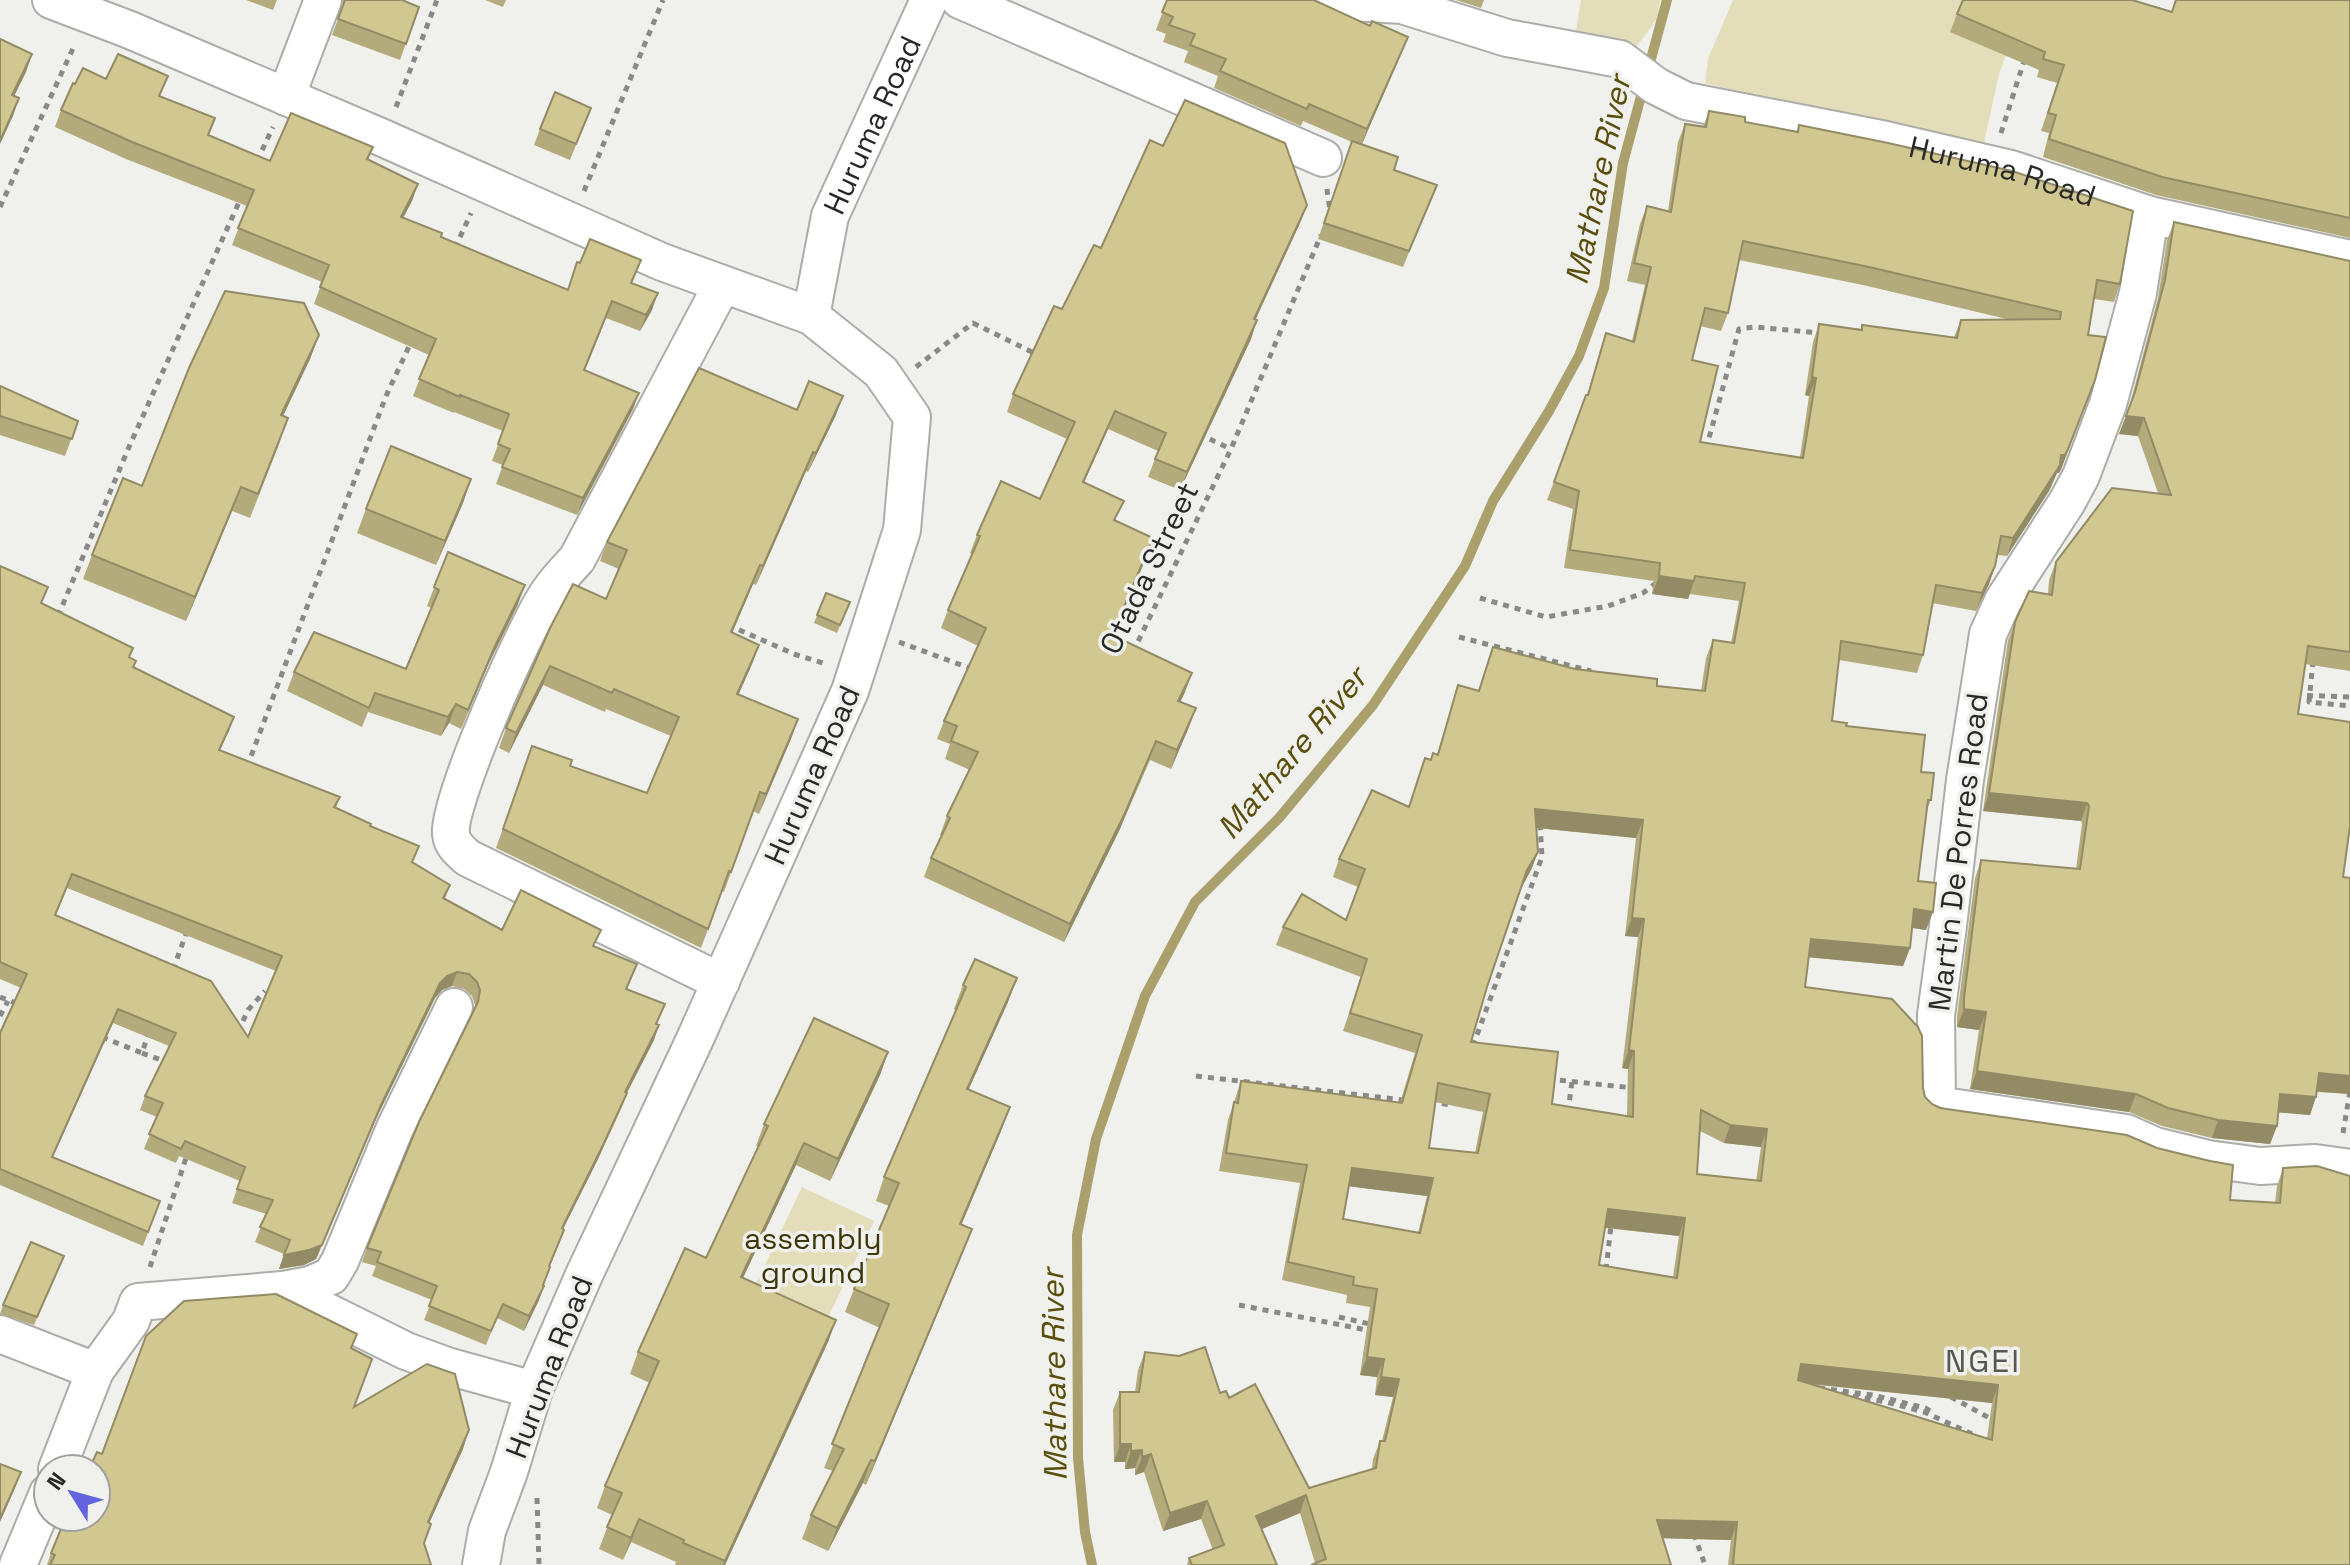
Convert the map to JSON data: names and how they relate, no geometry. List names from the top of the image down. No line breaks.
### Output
{"streets":{"street":["Huruma Road","Martin De Porres Road"],"path":["Otada Street"]},"crossings":[["Huruma Road","Martin De Porres Road"]],"districts":["NGEI"],"water":["Mathare River"],"parks":["assembly ground"],"north":"top left"}
